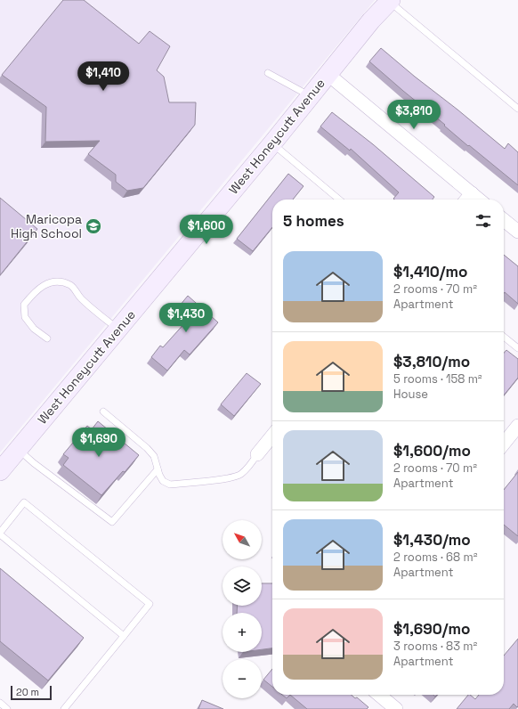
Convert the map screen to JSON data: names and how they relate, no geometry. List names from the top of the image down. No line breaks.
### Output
{"streets":{"street":["West Honeycutt Avenue"]},"places":{"school or university":["Maricopa High School"]},"scale_bar":"20 m","north":"top left","page":{"price":["$1,410","$3,810","$1,600","$1,430","$1,690"],"heading":"5 homes","list":[{"name":"$1,410/mo","note":"2 rooms · 70 m² · Apartment"},{"name":"$3,810/mo","note":"5 rooms · 158 m² · House"},{"name":"$1,600/mo","note":"2 rooms · 70 m² · Apartment"},{"name":"$1,430/mo","note":"2 rooms · 68 m² · Apartment"},{"name":"$1,690/mo","note":"3 rooms · 83 m² · Apartment"}],"map_buttons":["+","−"],"scale":"20 m"}}
